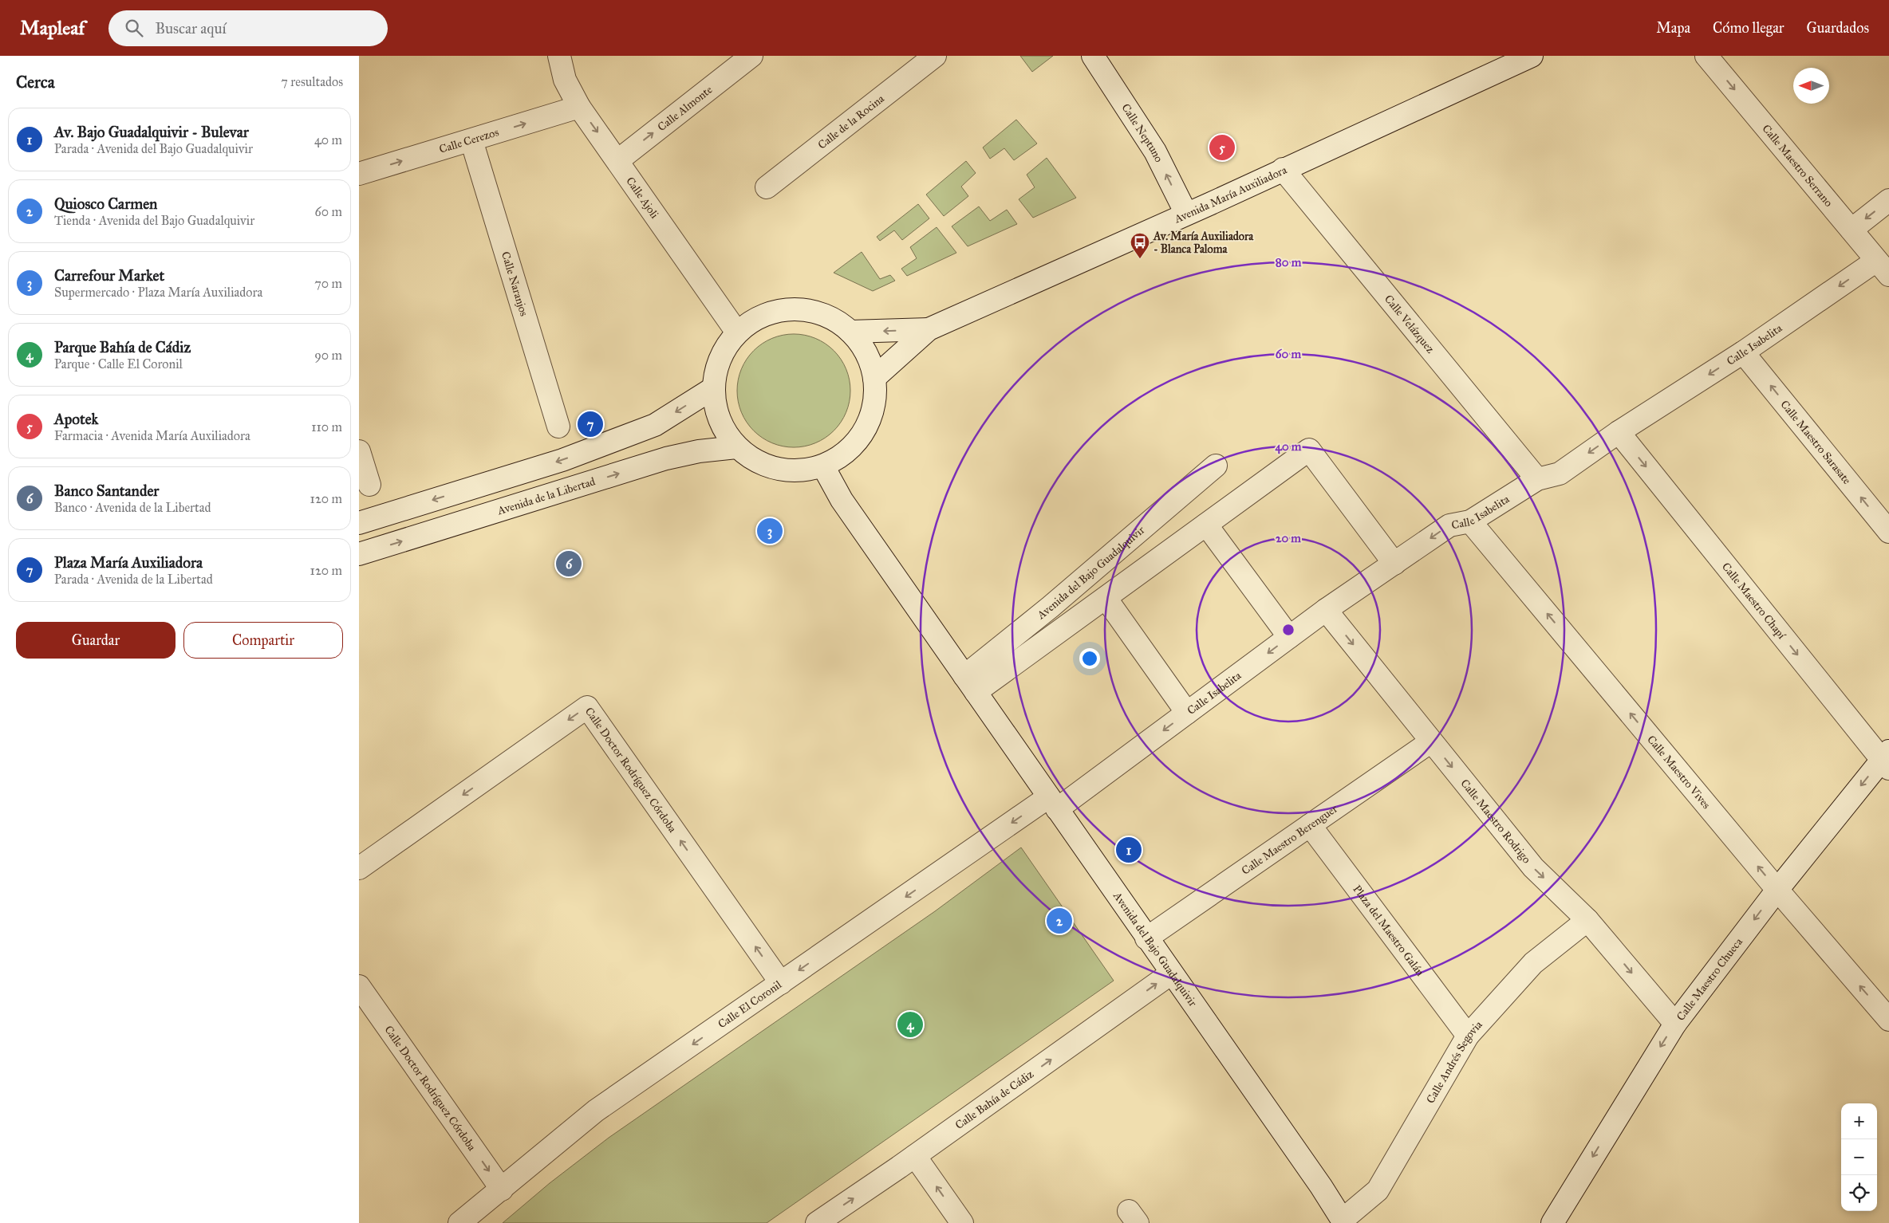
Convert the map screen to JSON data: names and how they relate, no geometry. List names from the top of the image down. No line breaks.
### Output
{"streets":{"street":["Calle Almonte","Calle de la Rocina","Calle Neptuno","Calle Cerezos","Calle Maestro Serrano","Avenida María Auxiliadora","Calle Ajoli","Calle Naranjos","Calle Velázquez","Calle Isabelita","Calle Maestro Sarasate","Avenida de la Libertad","Avenida del Bajo Guadalquivir","Calle Maestro Chapí","Calle Maestro Vives","Calle Doctor Rodríguez Córdoba","Calle Maestro Rodrigo","Calle Maestro Berenguer","Plaza del Maestro Galán","Calle Maestro Chueca","Calle El Coronil","Calle Andrés Segovia","Calle Bahía de Cádiz"]},"crossings":[["Calle Almonte","Calle Ajoli"],["Calle Neptuno","Avenida María Auxiliadora"],["Calle Cerezos","Calle Ajoli"],["Calle Cerezos","Calle Naranjos"],["Calle Maestro Serrano","Calle Isabelita"],["Avenida María Auxiliadora","Calle Velázquez"],["Calle Velázquez","Calle Isabelita"],["Calle Isabelita","Calle Maestro Sarasate"],["Calle Isabelita","Avenida del Bajo Guadalquivir"],["Calle Isabelita","Calle Maestro Chapí"],["Calle Isabelita","Calle Maestro Vives"],["Calle Isabelita","Calle Maestro Rodrigo"],["Calle Isabelita","Calle El Coronil"],["Avenida del Bajo Guadalquivir","Calle Maestro Berenguer"],["Avenida del Bajo Guadalquivir","Calle El Coronil"],["Avenida del Bajo Guadalquivir","Calle Andrés Segovia"],["Avenida del Bajo Guadalquivir","Calle Bahía de Cádiz"],["Calle Maestro Chapí","Calle Maestro Chueca"],["Calle Maestro Vives","Calle Maestro Chueca"],["Calle Doctor Rodríguez Córdoba","Calle El Coronil"],["Calle Maestro Rodrigo","Calle Maestro Berenguer"],["Calle Maestro Rodrigo","Calle Maestro Chueca"],["Calle Maestro Rodrigo","Calle Andrés Segovia"],["Calle Maestro Berenguer","Plaza del Maestro Galán"],["Plaza del Maestro Galán","Calle Andrés Segovia"]],"one_way":["Calle Almonte","Calle Neptuno","Calle Cerezos","Calle Maestro Serrano","Calle Maestro Sarasate","Calle Maestro Chapí","Calle Maestro Vives","Calle Maestro Rodrigo","Calle Maestro Chueca","Calle El Coronil","Calle Bahía de Cádiz"],"places":{"bus stop":["Av. María Auxiliadora - Blanca Paloma"]},"north":"left","page":{"header":"Mapleaf","search":"Buscar aquí","nav":["Mapa","Cómo llegar","Guardados"],"heading":["Cerca","7 resultados"],"list":[{"mark":"1","name":"Av. Bajo Guadalquivir - Bulevar","note":"Parada · Avenida del Bajo Guadalquivir","value":"40 m"},{"mark":"2","name":"Quiosco Carmen","note":"Tienda · Avenida del Bajo Guadalquivir","value":"60 m"},{"mark":"3","name":"Carrefour Market","note":"Supermercado · Plaza María Auxiliadora","value":"70 m"},{"mark":"4","name":"Parque Bahía de Cádiz","note":"Parque · Calle El Coronil","value":"90 m"},{"mark":"5","name":"Apotek","note":"Farmacia · Avenida María Auxiliadora","value":"110 m"},{"mark":"6","name":"Banco Santander","note":"Banco · Avenida de la Libertad","value":"120 m"},{"mark":"7","name":"Plaza María Auxiliadora","note":"Parada · Avenida de la Libertad","value":"120 m"}],"pins":["5","7","3","6","1","2","4"],"buttons":["Guardar","Compartir"],"map_buttons":["+","−"]},"rings":["80 m","60 m","40 m","20 m"]}
